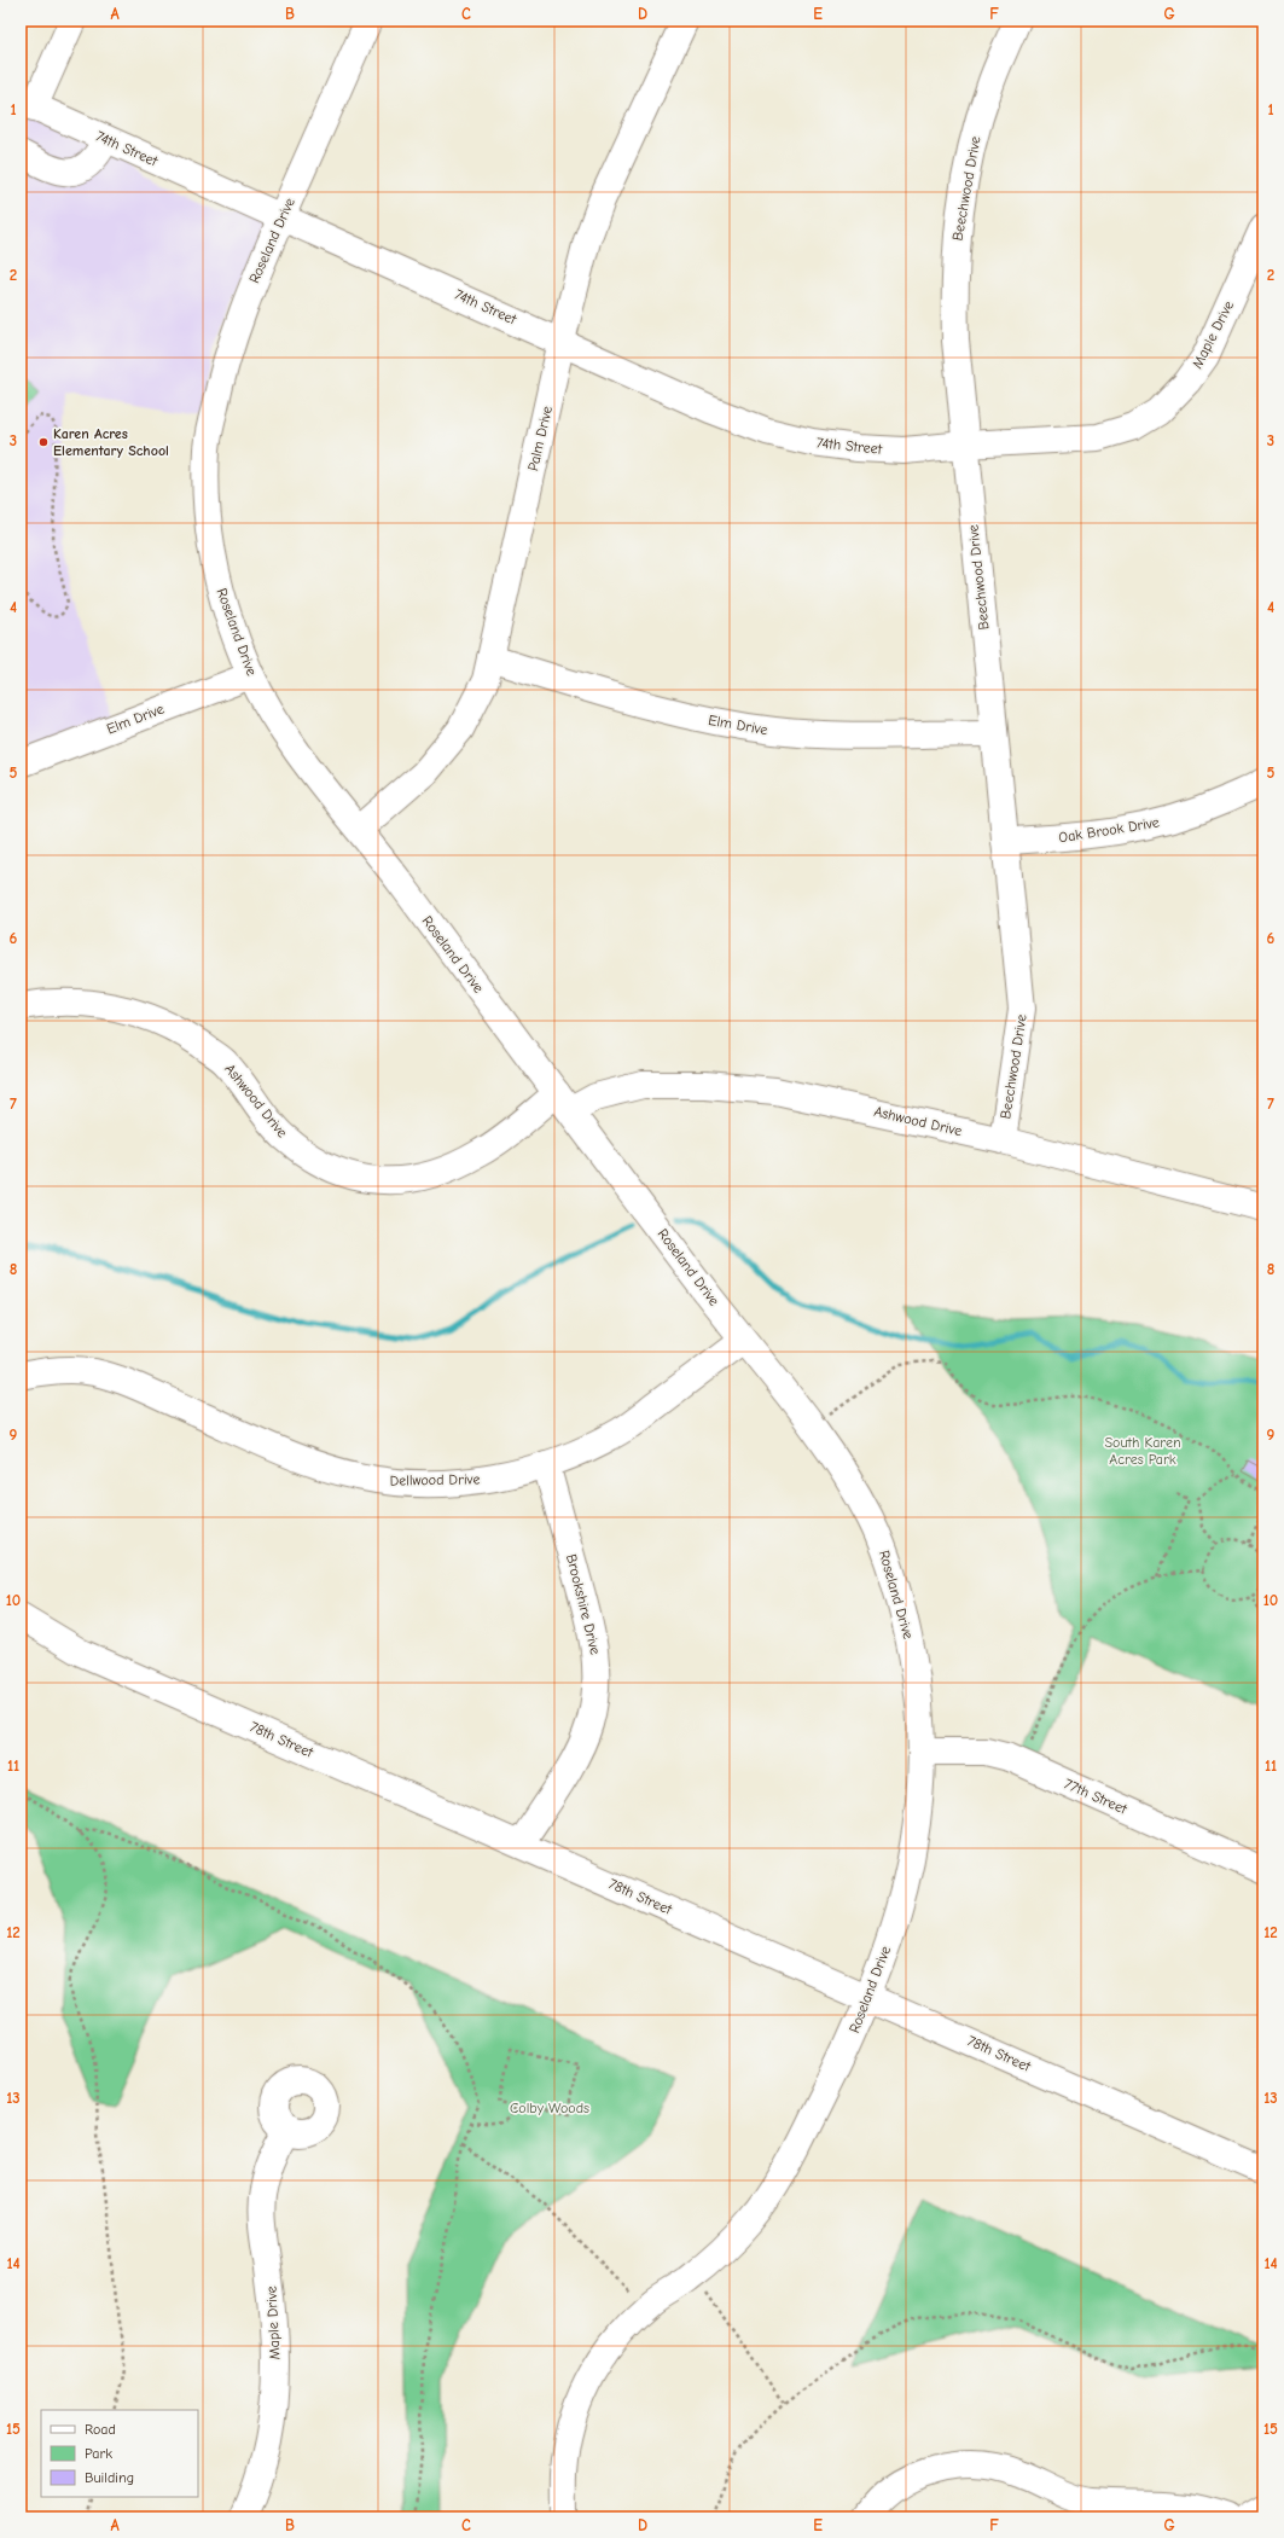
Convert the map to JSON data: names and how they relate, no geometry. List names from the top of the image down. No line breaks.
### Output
{"streets":{"street":["74th Street","Beechwood Drive","Roseland Drive","Maple Drive","Palm Drive","Elm Drive","Oak Brook Drive","Ashwood Drive","Dellwood Drive","Brookshire Drive","78th Street","77th Street"]},"crossings":[["74th Street","Beechwood Drive"],["74th Street","Roseland Drive"],["74th Street","Maple Drive"],["74th Street","Palm Drive"],["Beechwood Drive","Maple Drive"],["Beechwood Drive","Elm Drive"],["Beechwood Drive","Oak Brook Drive"],["Beechwood Drive","Ashwood Drive"],["Roseland Drive","Palm Drive"],["Roseland Drive","Elm Drive"],["Roseland Drive","Ashwood Drive"],["Roseland Drive","Dellwood Drive"],["Roseland Drive","78th Street"],["Roseland Drive","77th Street"],["Palm Drive","Elm Drive"],["Dellwood Drive","Brookshire Drive"],["Brookshire Drive","78th Street"]],"parks":["South Karen Acres Park","Colby Woods"],"places":["Karen Acres Elementary School"],"legend":["Road","Park","Building"],"grid":{"columns":["A","B","C","D","E","F","G"],"rows":["1","2","3","4","5","6","7","8","9","10","11","12","13","14","15"]}}
